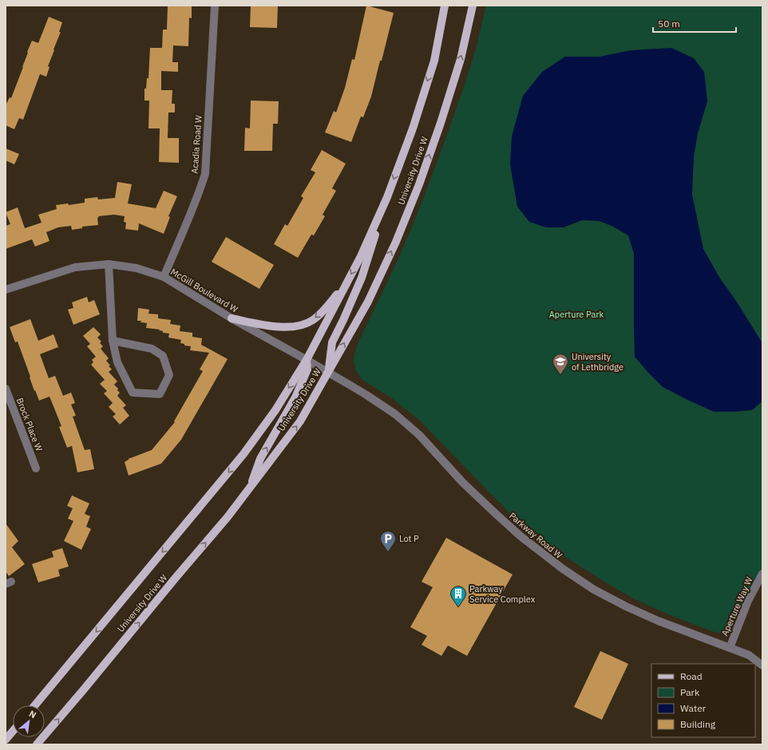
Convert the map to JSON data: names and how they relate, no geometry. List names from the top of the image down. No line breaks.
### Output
{"streets":{"main road":["University Drive W"],"street":["Acadia Road W","McGill Boulevard W","Brock Place W","Parkway Road W","Aperture Way W"]},"crossings":[["Acadia Road W","McGill Boulevard W"],["University Drive W","McGill Boulevard W"],["University Drive W","Parkway Road W"],["McGill Boulevard W","Parkway Road W"],["Parkway Road W","Aperture Way W"]],"parks":["Aperture Park"],"places":{"school or university":["University of Lethbridge"],"parking":["Lot P"],"building":["Parkway Service Complex"]},"legend":["Road","Park","Water","Building"],"scale_bar":"50 m","north":"top right"}
